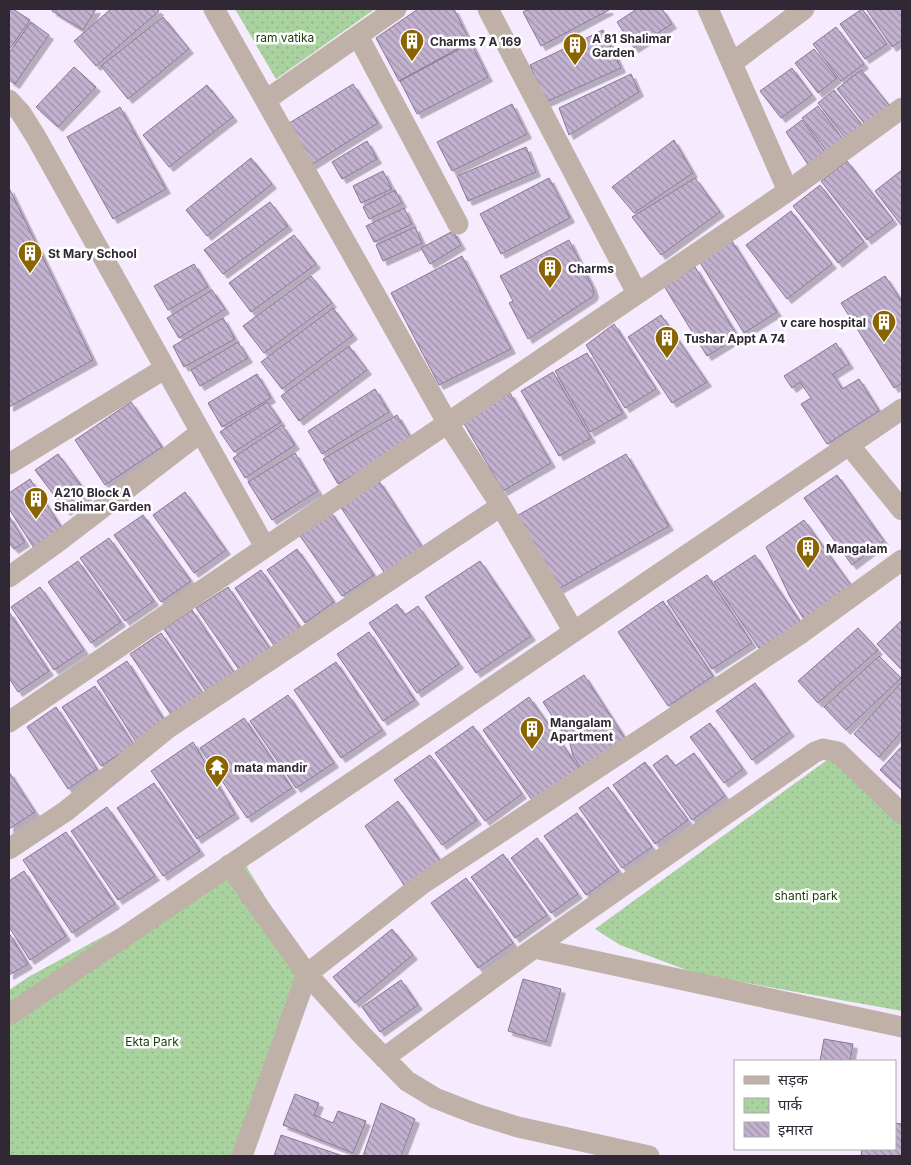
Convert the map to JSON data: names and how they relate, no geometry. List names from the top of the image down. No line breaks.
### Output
{"parks":["ram vatika","shanti park","Ekta Park"],"places":{"building":["Charms 7 A 169","A 81 Shalimar Garden","St Mary School","Charms","v care hospital","Tushar Appt A 74","A210 Block A Shalimar Garden","Mangalam","Mangalam Apartment"],"temple":["mata mandir"]},"legend":["सड़क","पार्क","इमारत"]}
